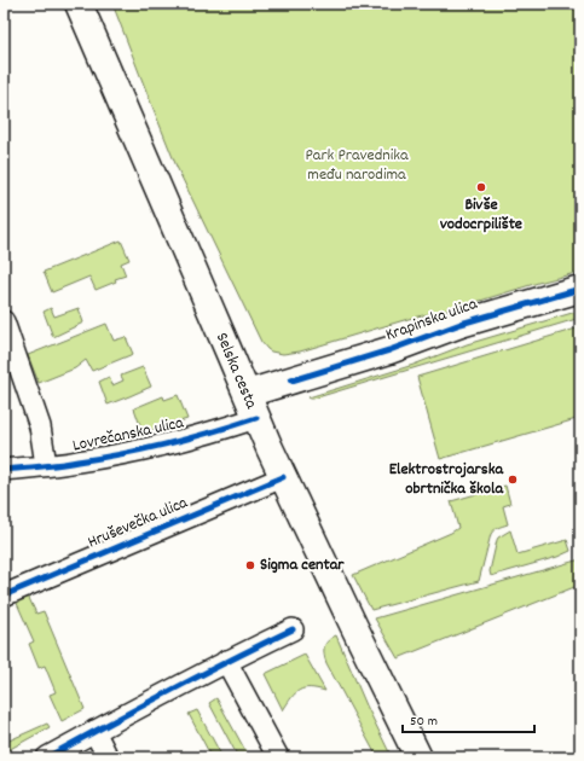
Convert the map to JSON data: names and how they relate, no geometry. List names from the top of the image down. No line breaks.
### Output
{"streets":{"main road":["Krapinska ulica","Selska cesta"],"street":["Lovrečanska ulica","Hruševečka ulica"]},"crossings":[["Krapinska ulica","Selska cesta"],["Krapinska ulica","Lovrečanska ulica"],["Selska cesta","Lovrečanska ulica"],["Selska cesta","Hruševečka ulica"]],"parks":["Park Pravednika među narodima"],"places":["Bivše vodocrpilište","Elektrostrojarska obrtnička škola","Sigma centar"],"scale_bar":"50 m"}
